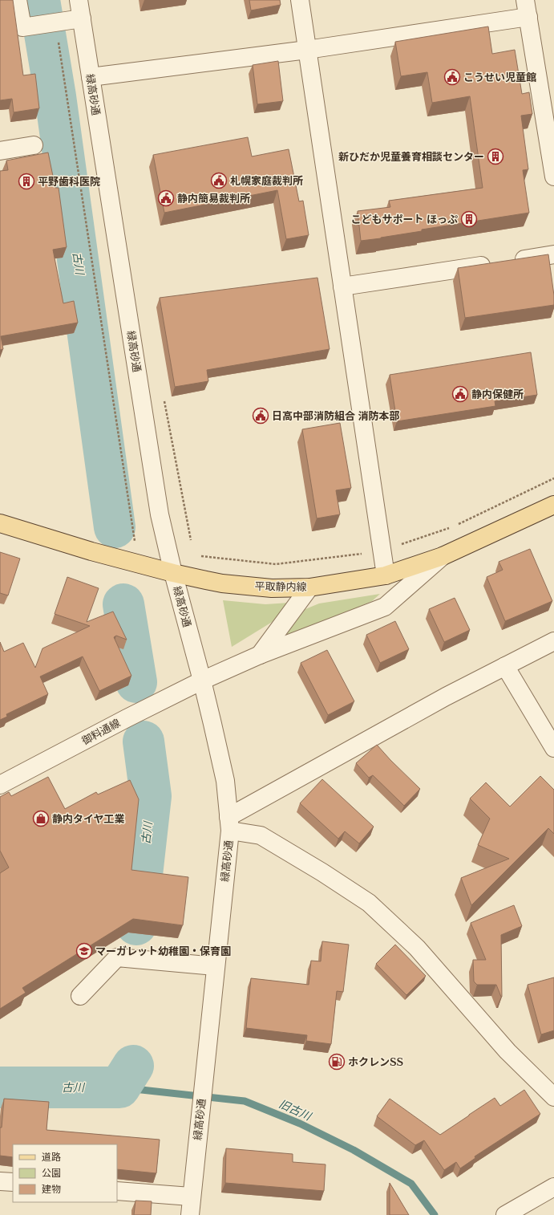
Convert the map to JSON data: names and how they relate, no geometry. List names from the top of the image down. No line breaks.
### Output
{"streets":{"main road":["平取静内線"],"street":["緑高砂通","御料通線"]},"crossings":[["緑高砂通","平取静内線"],["緑高砂通","御料通線"],["平取静内線","御料通線"]],"water":["古川","旧古川"],"places":{"public building":["こうせい児童館","札幌家庭裁判所","静内簡易裁判所","静内保健所","日高中部消防組合 消防本部"],"building":["新ひだか児童養育相談センター","平野歯科医院","こどもサポート ほっぷ"],"shop":["静内タイヤ工業"],"school or university":["マーガレット幼稚園・保育園"],"fuel station":["ホクレンSS"]},"legend":["道路","公園","建物"]}
